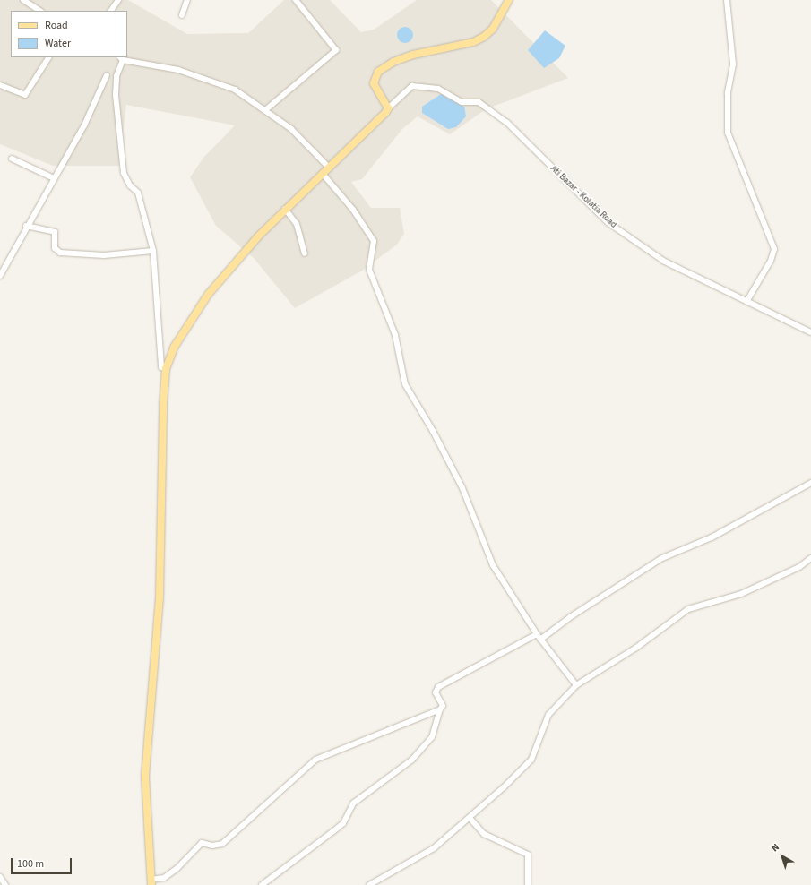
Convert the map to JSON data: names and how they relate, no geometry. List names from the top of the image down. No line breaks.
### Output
{"streets":{"street":["Ati Bazar - Kolatia Road"]},"legend":["Road","Water"],"scale_bar":"100 m","north":"top left"}
